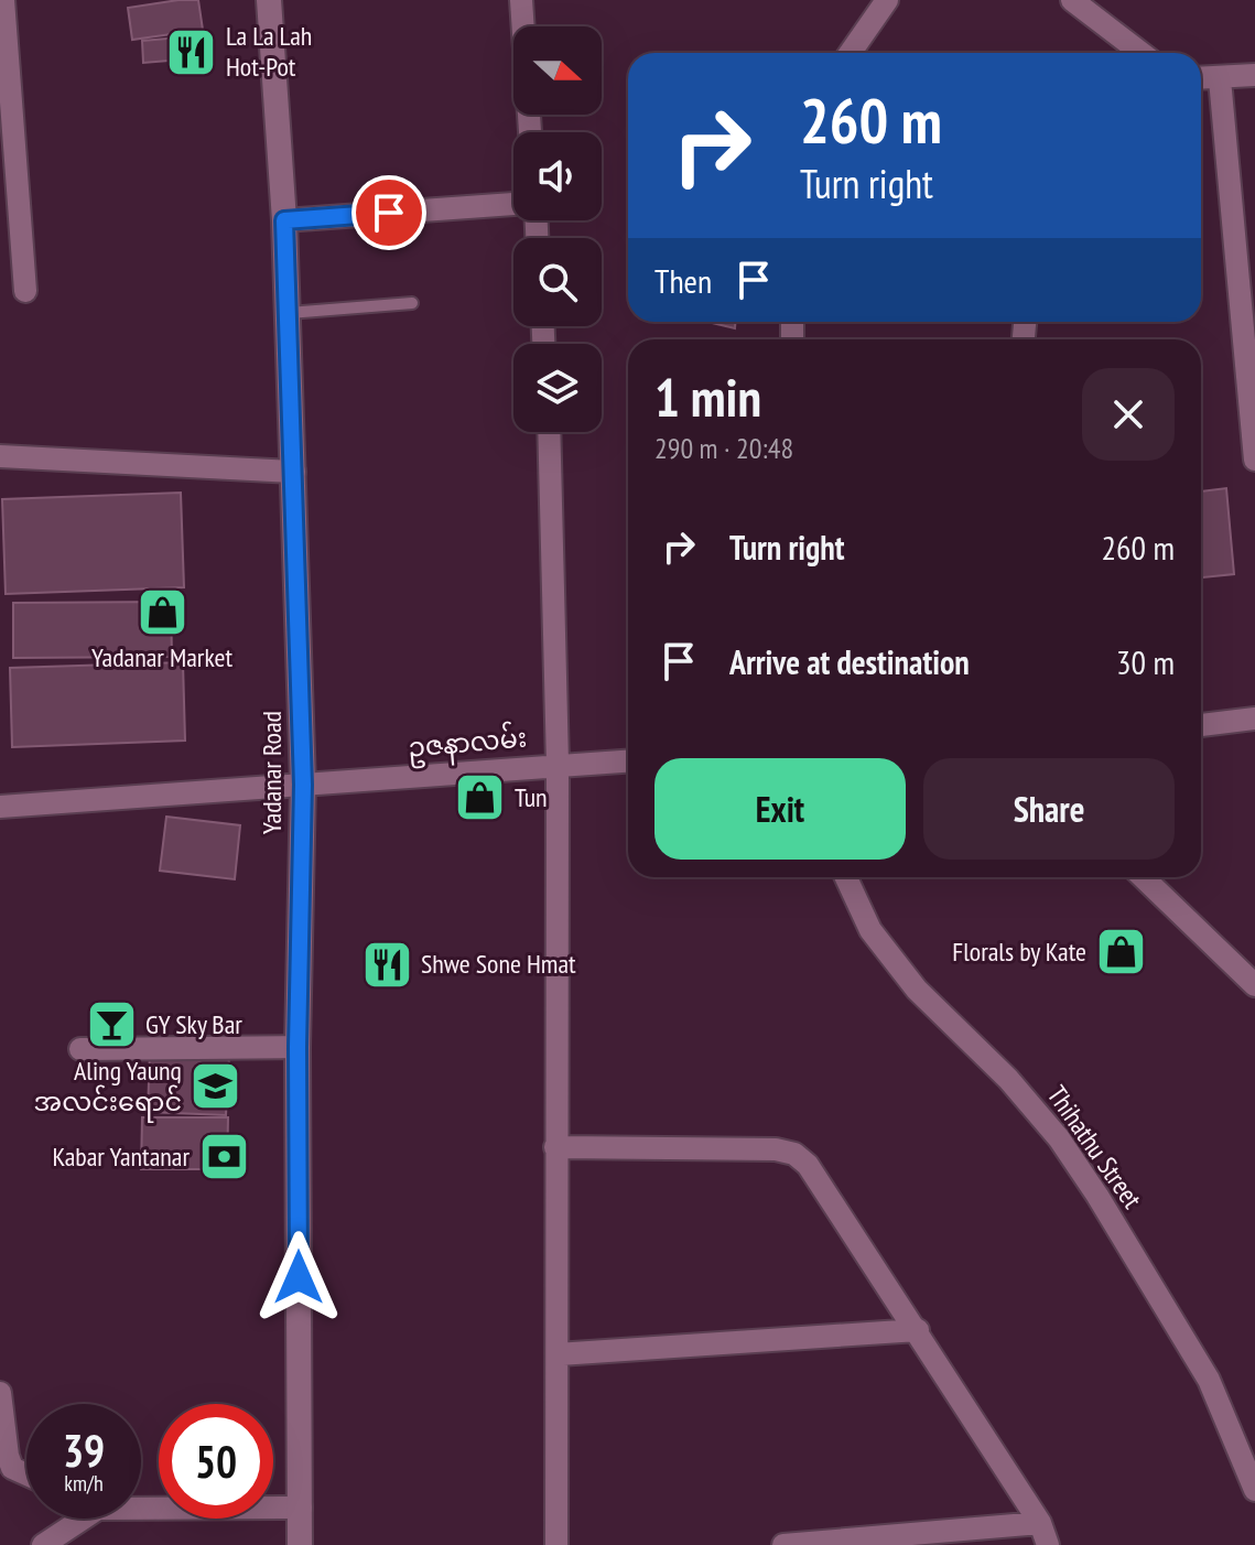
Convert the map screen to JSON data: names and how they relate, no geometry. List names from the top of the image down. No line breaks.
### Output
{"streets":{"main road":["Yadanar Road"],"street":["ဥဇနာလမ်း","Thihathu Street"]},"crossings":[["ဥဇနာလမ်း","Yadanar Road"]],"places":{"restaurant":["La La Lah Hot-Pot","Shwe Sone Hmat"],"shop":["Yadanar Market","Tun","Florals by Kate"],"bar":["GY Sky Bar"],"school or university":["Aling Yaung အလင်းရောင်"],"bank":["Kabar Yantanar"]},"north":"right","page":{"turn":["260 m","Turn right"],"then":"Then","heading":["1 min","290 m · 20:48"],"list":[{"name":"Turn right","value":"260 m"},{"name":"Arrive at destination","value":"30 m"}],"buttons":["Exit","Share"],"speed":"39 km/h","limit":"50"}}
